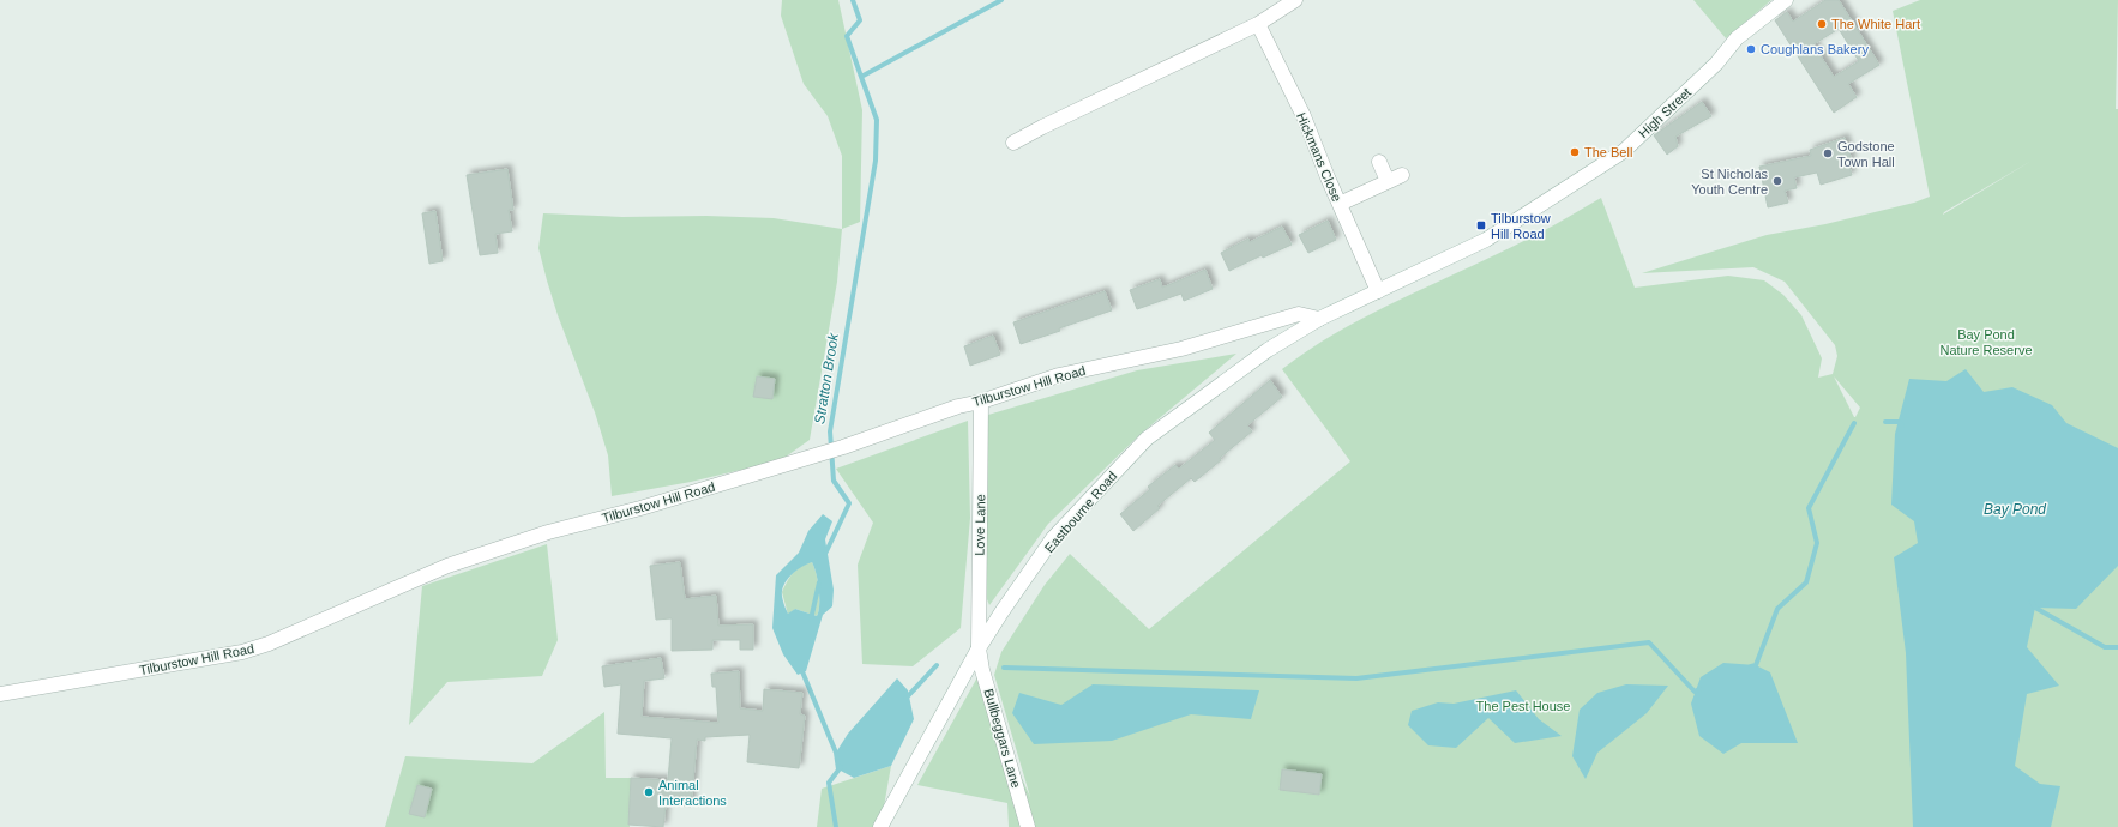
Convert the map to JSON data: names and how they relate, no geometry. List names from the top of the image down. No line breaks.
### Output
{"streets":{"street":["High Street","Hickmans Close","Tilburstow Hill Road","Eastbourne Road","Love Lane","Bullbeggars Lane"]},"crossings":[["High Street","Hickmans Close"],["High Street","Eastbourne Road"],["Hickmans Close","Eastbourne Road"],["Tilburstow Hill Road","Eastbourne Road"],["Tilburstow Hill Road","Love Lane"],["Eastbourne Road","Love Lane"],["Eastbourne Road","Bullbeggars Lane"],["Love Lane","Bullbeggars Lane"]],"water":["Stratton Brook","Bay Pond"],"parks":["Bay Pond Nature Reserve","The Pest House"],"places":{"other":["The White Hart","Coughlans Bakery","The Bell","Godstone Town Hall","St Nicholas Youth Centre","Animal Interactions"],"transit":["Tilburstow Hill Road"]}}
